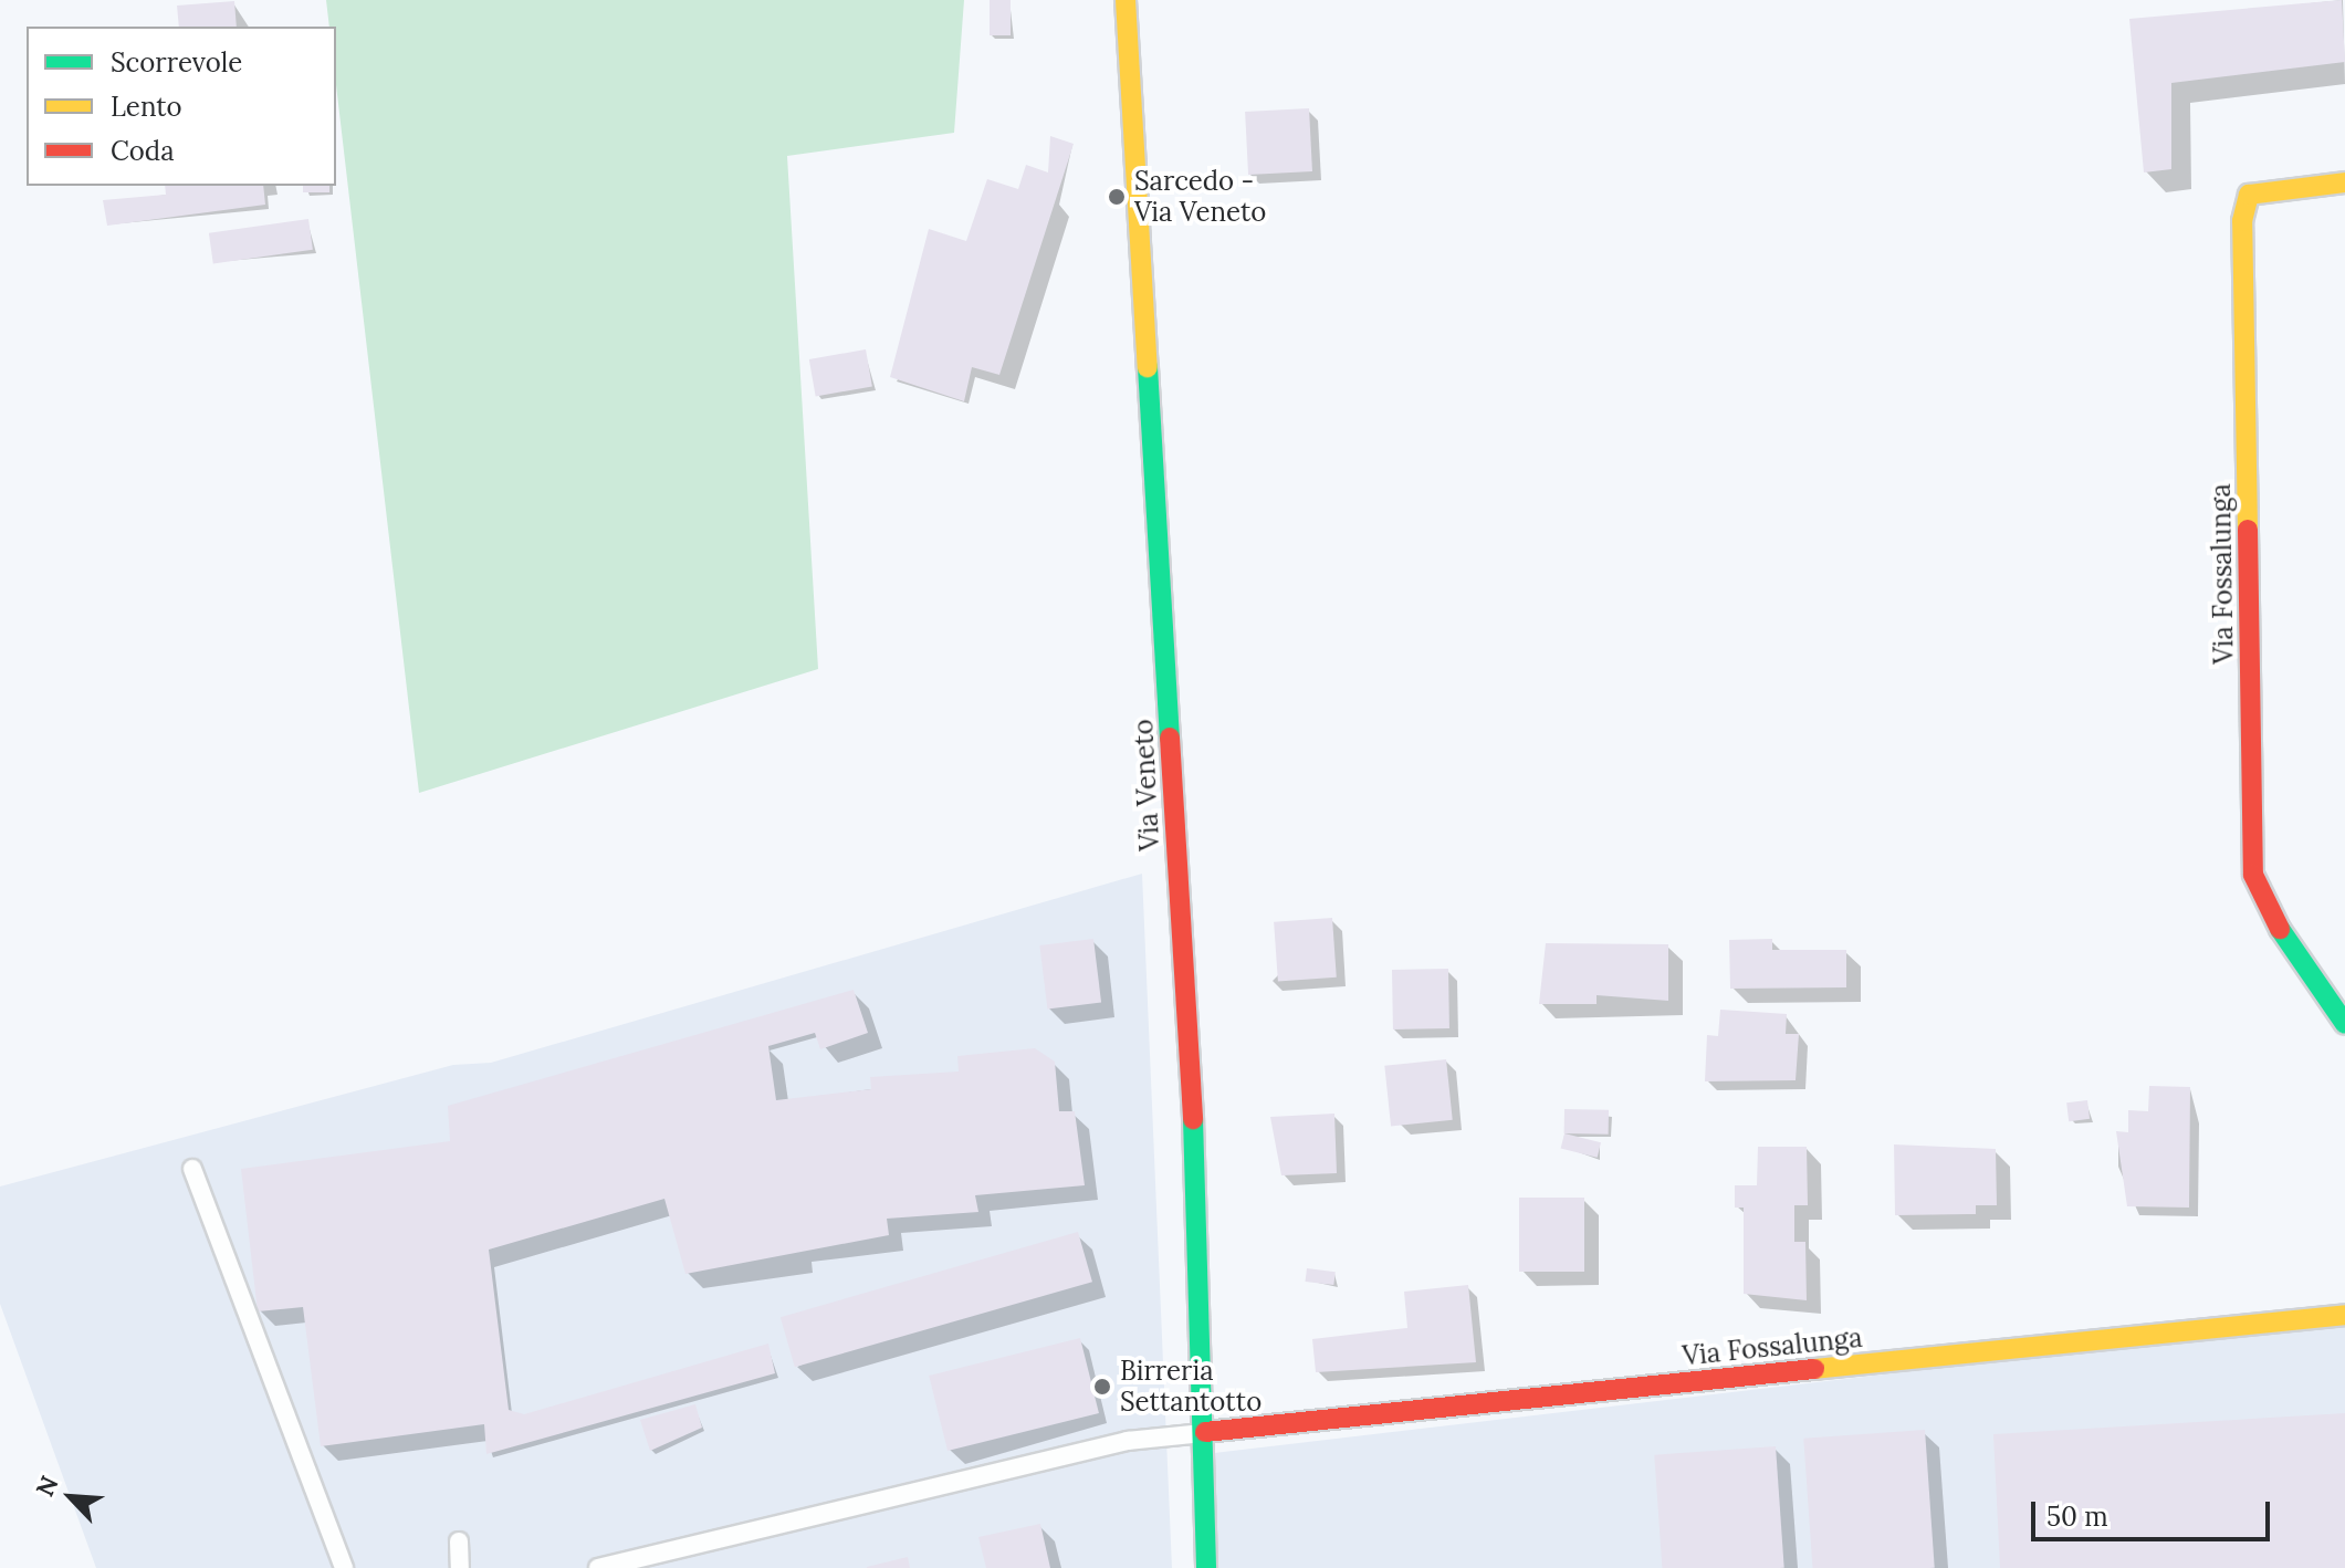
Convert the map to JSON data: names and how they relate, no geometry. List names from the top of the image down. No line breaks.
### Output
{"streets":{"street":["Via Fossalunga","Via Veneto"]},"crossings":[["Via Fossalunga","Via Veneto"]],"places":["Sarcedo - Via Veneto","Birreria Settantotto"],"legend":["Scorrevole","Lento","Coda"],"scale_bar":"50 m","north":"top left"}
